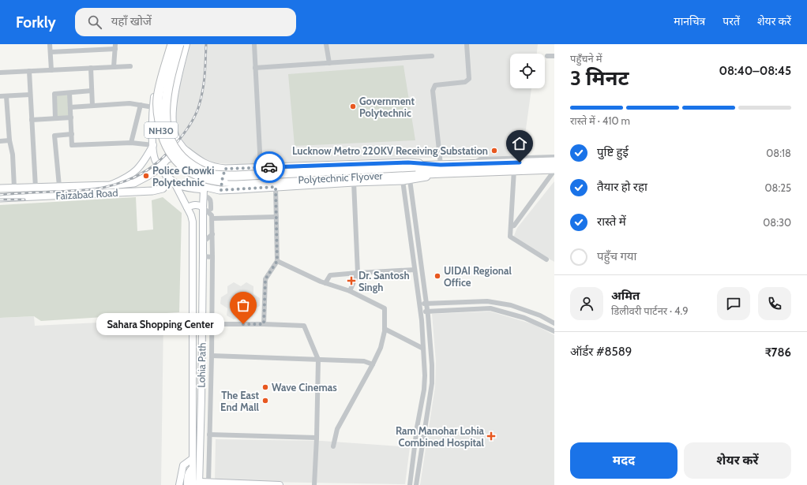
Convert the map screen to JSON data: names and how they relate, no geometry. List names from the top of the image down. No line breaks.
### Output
{"streets":{"highway":["NH30","Polytechnic Flyover"],"main road":["Faizabad Road","Lohia Path"]},"crossings":[["NH30","Polytechnic Flyover"],["Faizabad Road","Lohia Path"]],"places":{"other":["Government Polytechnic","Lucknow Metro 220KV Receiving Substation","Police Chowki Polytechnic","UIDAI Regional Office","Sahara Shopping Center","Wave Cinemas","The East End Mall"],"health":["Dr. Santosh Singh","Ram Manohar Lohia Combined Hospital"]},"page":{"header":"Forkly","search":"यहाँ खोजें","nav":["मानचित्र","परतें","शेयर करें"],"heading":["3 मिनट","पहुँचने में","08:40–08:45"],"panel":["अमित","डिलीवरी पार्टनर · 4.9","ऑर्डर #8589","₹786"],"bar":"रास्ते में · 410 m","list":[["पुष्टि हुई","08:18"],["तैयार हो रहा","08:25"],["रास्ते में","08:30"],"पहुँच गया"],"bubble":"Sahara Shopping Center","buttons":["मदद","शेयर करें"]}}
